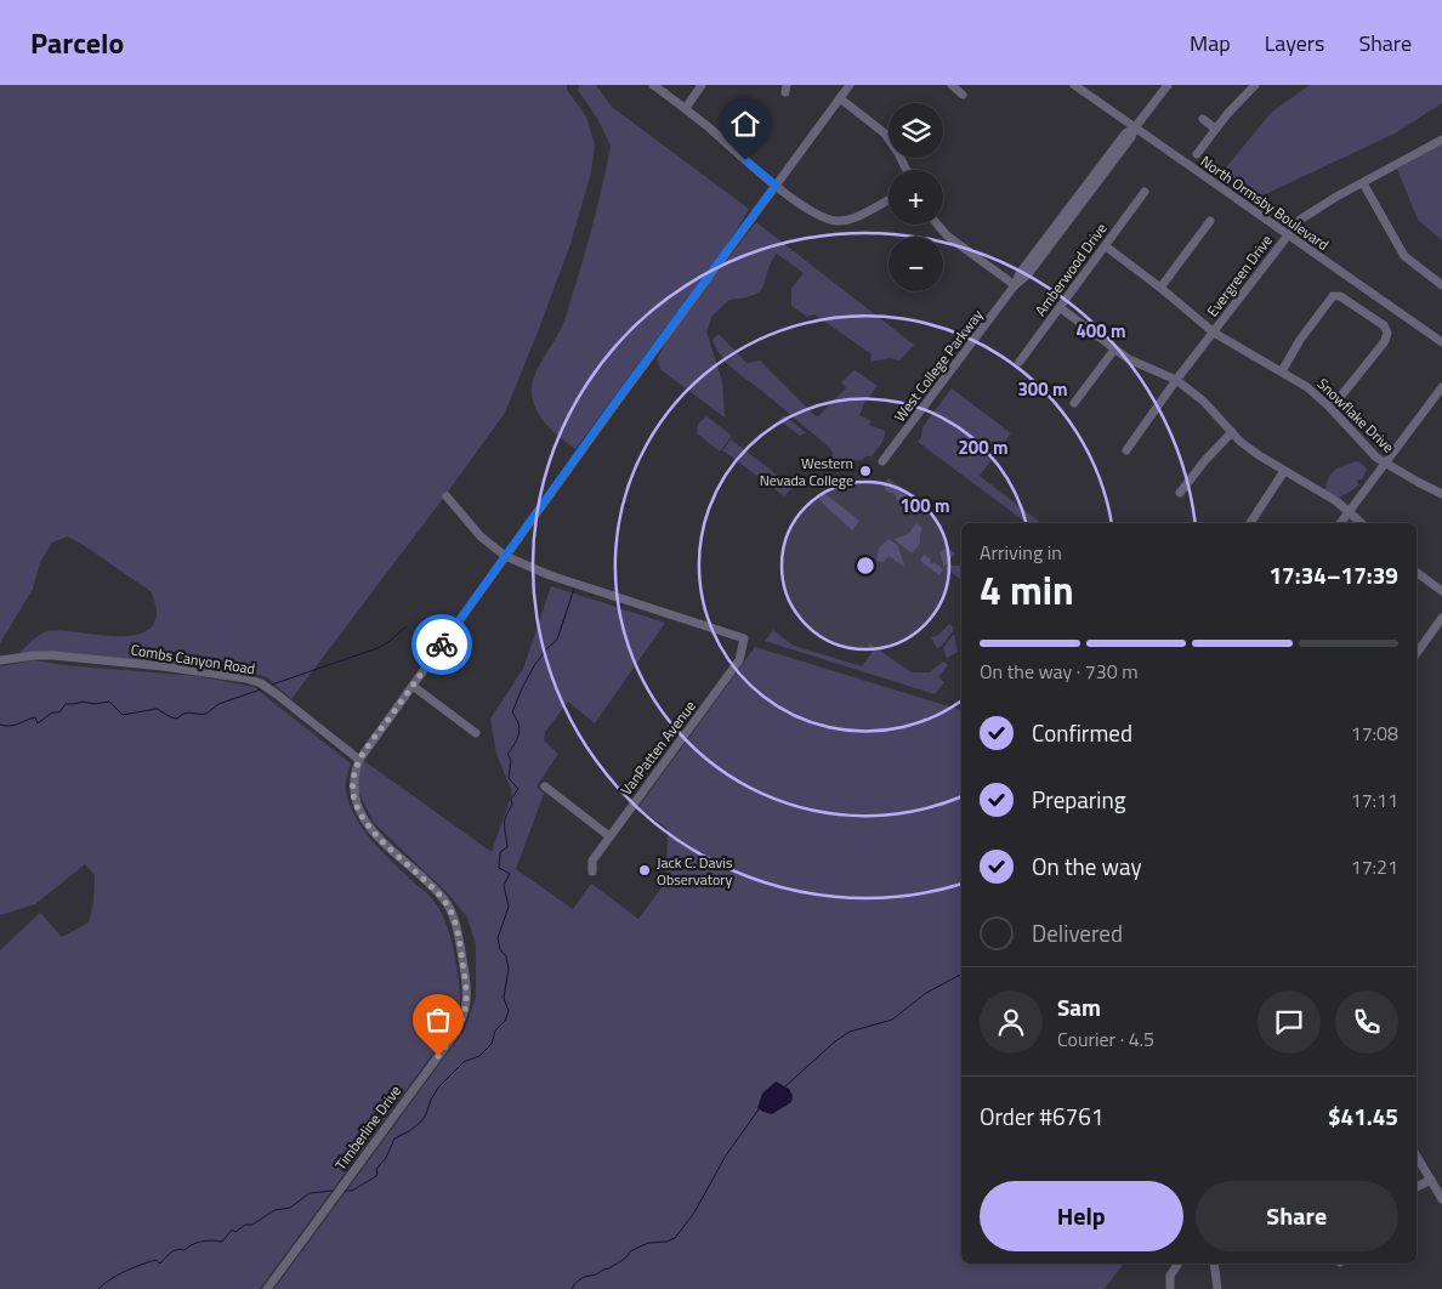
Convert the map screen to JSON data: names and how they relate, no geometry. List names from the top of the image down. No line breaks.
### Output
{"streets":{"street":["North Ormsby Boulevard","Amberwood Drive","Evergreen Drive","West College Parkway","Snowflake Drive","Combs Canyon Road","VanPatten Avenue","Timberline Drive"]},"crossings":[["North Ormsby Boulevard","Evergreen Drive"],["North Ormsby Boulevard","West College Parkway"],["Amberwood Drive","Snowflake Drive"],["Evergreen Drive","Snowflake Drive"],["Combs Canyon Road","Timberline Drive"]],"places":["Western Nevada College","Jack C. Davis Observatory"],"page":{"header":"Parcelo","nav":["Map","Layers","Share"],"map_buttons":["+","−"],"heading":["4 min","Arriving in","17:34–17:39"],"panel":["Sam","Courier · 4.5","Order #6761","$41.45"],"bar":"On the way · 730 m","list":[["Confirmed","17:08"],["Preparing","17:11"],["On the way","17:21"],"Delivered"],"buttons":["Help","Share"]},"rings":["400 m","300 m","200 m","100 m"]}
